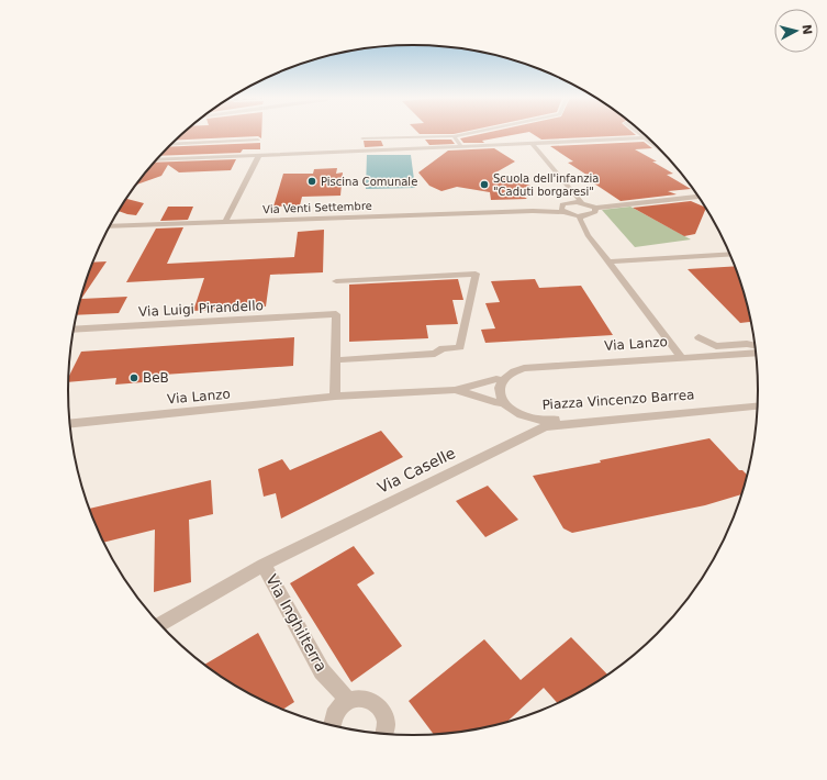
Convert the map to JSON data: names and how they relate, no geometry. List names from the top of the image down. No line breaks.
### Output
{"streets":{"street":["Via Venti Settembre","Via Luigi Pirandello","Via Lanzo","Piazza Vincenzo Barrea","Via Caselle","Via Inghilterra"]},"crossings":[["Via Lanzo","Via Caselle"],["Via Caselle","Via Inghilterra"]],"places":["Piscina Comunale","Scuola dell'infanzia \"Caduti borgaresi\"","BeB"],"north":"right"}
